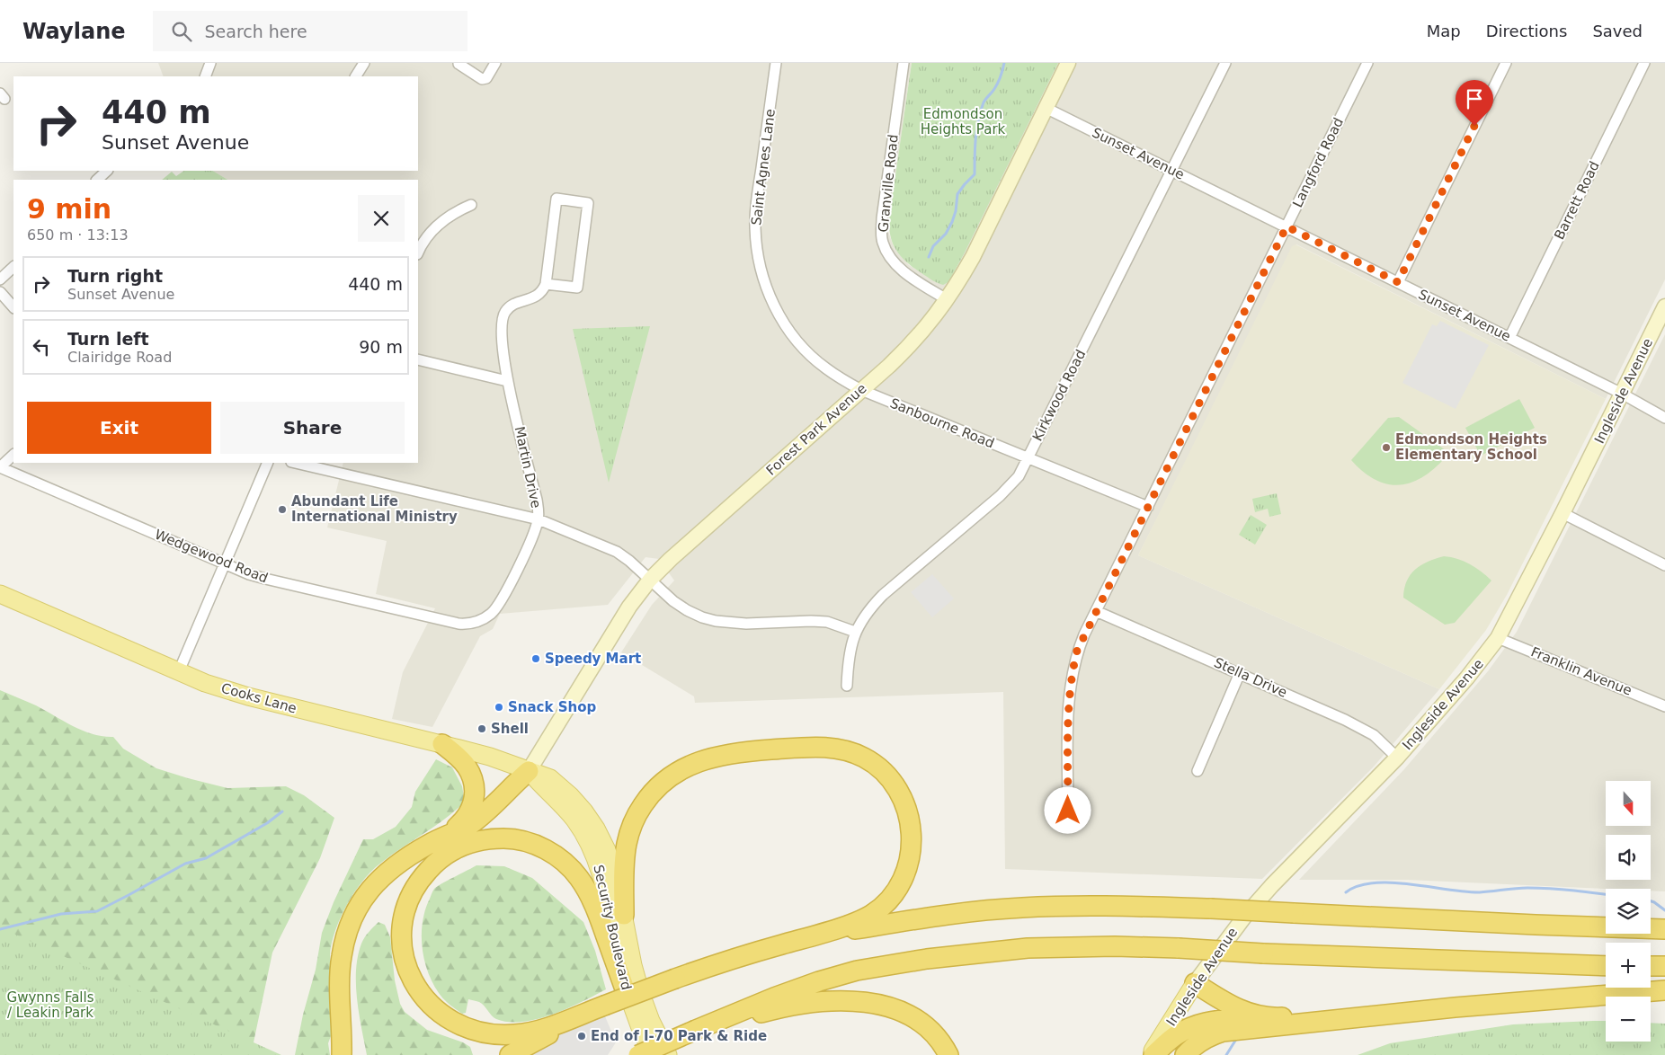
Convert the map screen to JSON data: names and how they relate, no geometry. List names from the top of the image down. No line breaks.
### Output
{"streets":{"main road":["Ingleside Avenue","Cooks Lane","Security Boulevard"],"street":["Sunset Avenue","Langford Road","Saint Agnes Lane","Granville Road","Barrett Road","Kirkwood Road","Sanbourne Road","Forest Park Avenue","Martin Drive","Wedgewood Road","Franklin Avenue","Stella Drive"]},"crossings":[["Sunset Avenue","Langford Road"],["Sunset Avenue","Barrett Road"],["Sunset Avenue","Ingleside Avenue"],["Sunset Avenue","Kirkwood Road"],["Sunset Avenue","Forest Park Avenue"],["Langford Road","Sanbourne Road"],["Langford Road","Stella Drive"],["Saint Agnes Lane","Sanbourne Road"],["Granville Road","Forest Park Avenue"],["Ingleside Avenue","Franklin Avenue"],["Ingleside Avenue","Stella Drive"],["Kirkwood Road","Sanbourne Road"],["Sanbourne Road","Forest Park Avenue"],["Forest Park Avenue","Cooks Lane"],["Forest Park Avenue","Security Boulevard"],["Martin Drive","Wedgewood Road"],["Cooks Lane","Security Boulevard"]],"parks":["Edmondson Heights Park","Gwynns Falls / Leakin Park"],"places":["Edmondson Heights Elementary School","Abundant Life International Ministry","Speedy Mart","Snack Shop","Shell","End of I-70 Park & Ride"],"north":"bottom","page":{"header":"Waylane","search":"Search here","nav":["Map","Directions","Saved"],"turn":["440 m","Sunset Avenue"],"heading":["9 min","650 m · 13:13"],"list":[{"name":"Turn right","note":"Sunset Avenue","value":"440 m"},{"name":"Turn left","note":"Clairidge Road","value":"90 m"}],"buttons":["Exit","Share"],"map_buttons":["+","−"]}}
